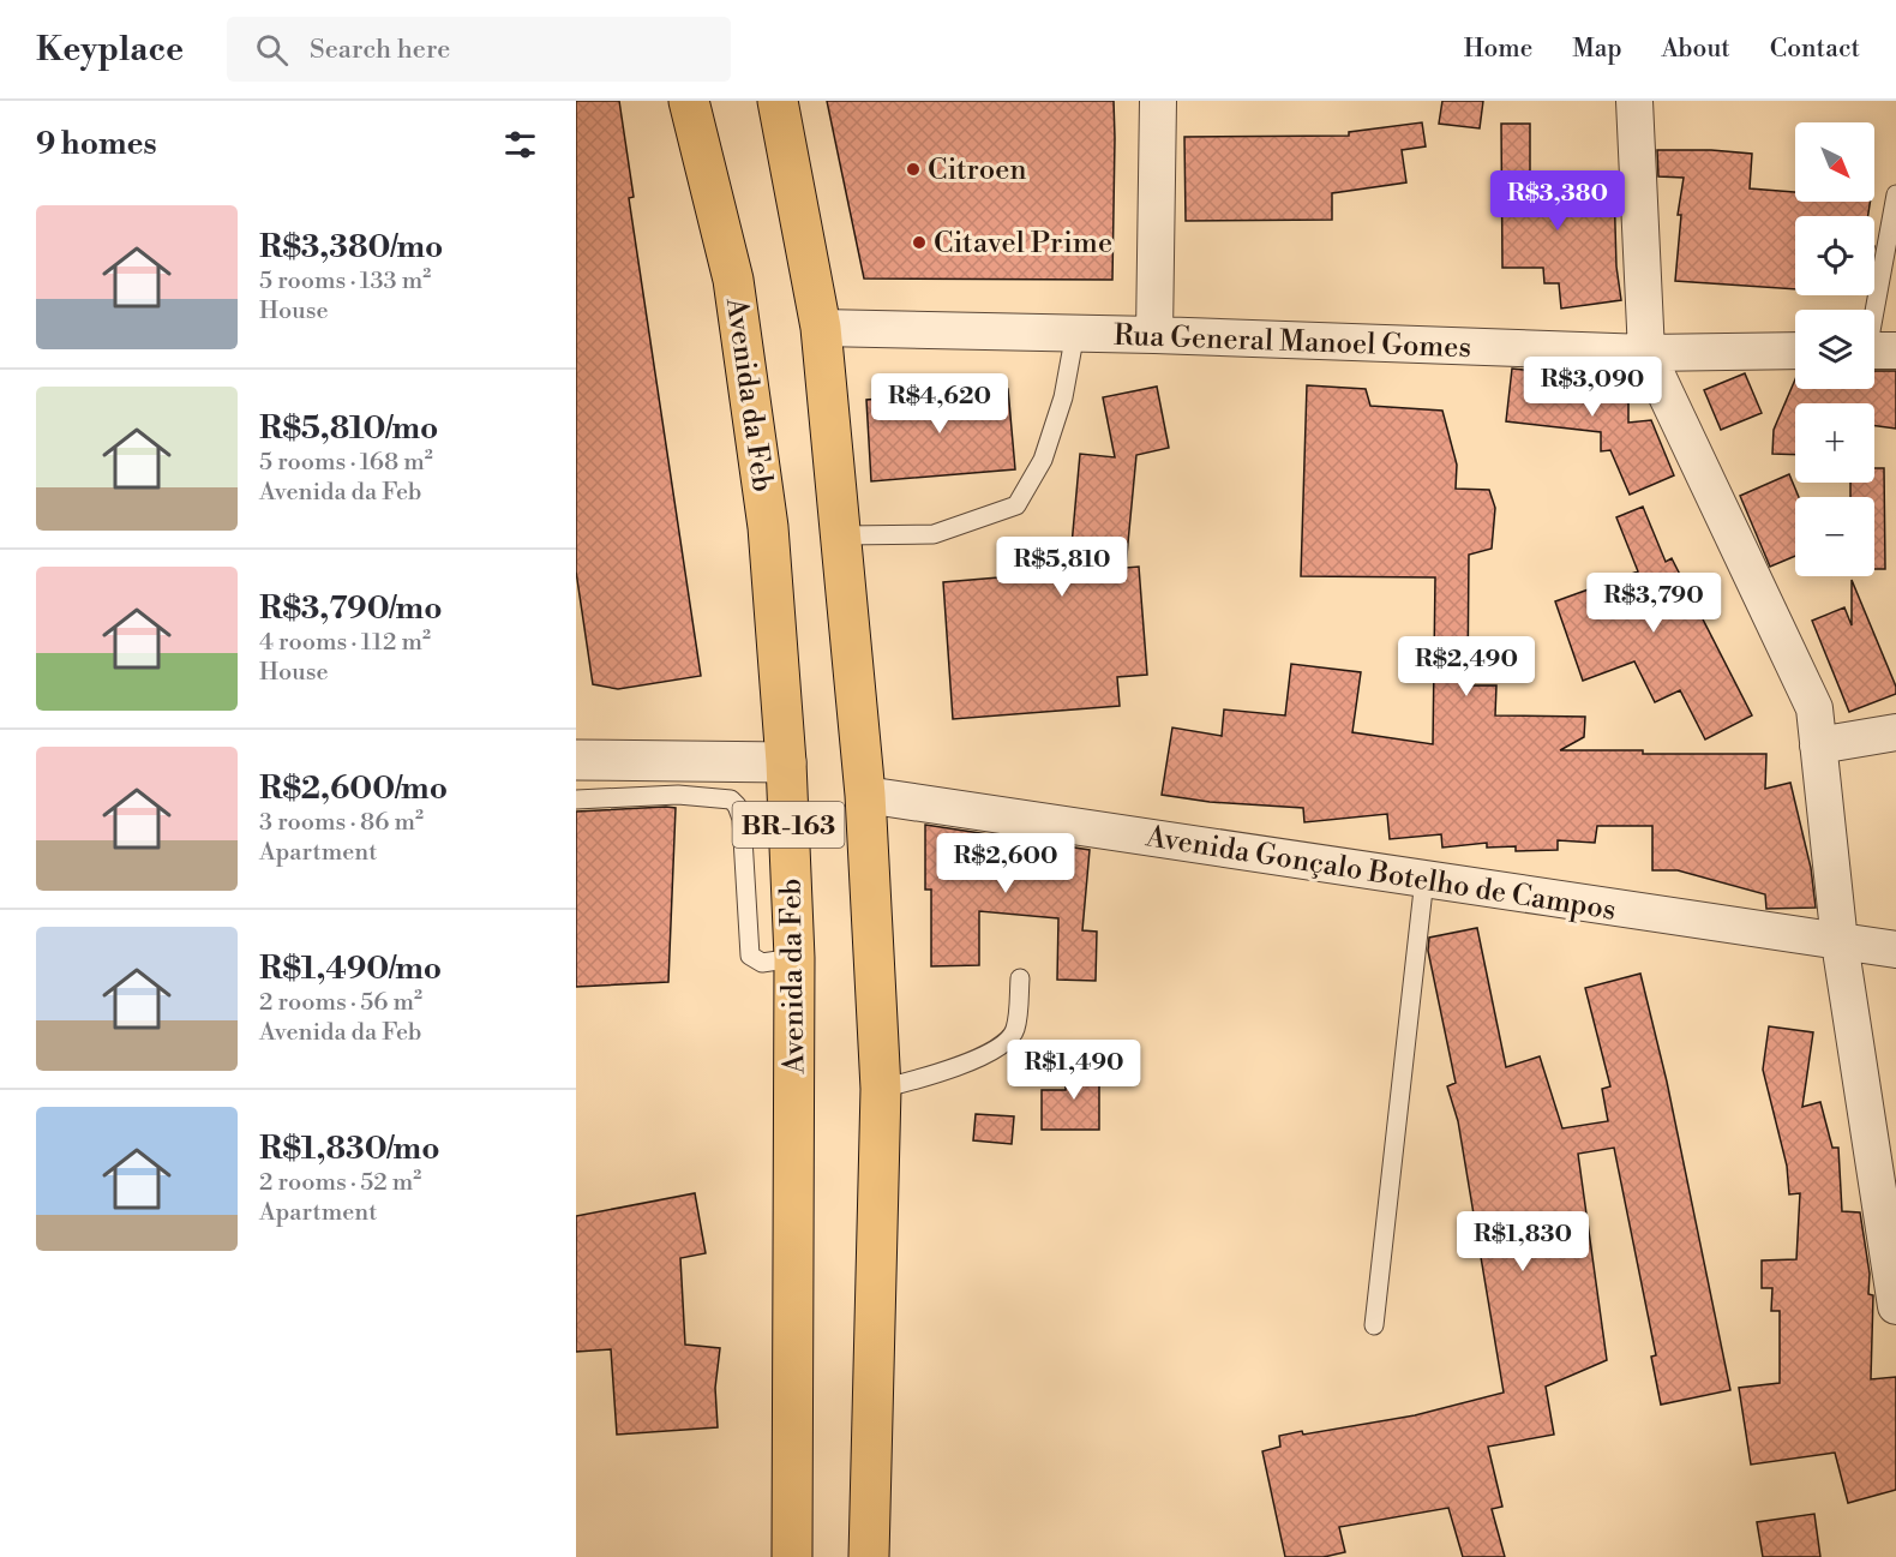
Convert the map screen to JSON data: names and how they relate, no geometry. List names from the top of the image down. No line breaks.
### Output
{"streets":{"main road":["Avenida da Feb","BR-163"],"street":["Rua General Manoel Gomes","Avenida Gonçalo Botelho de Campos"]},"crossings":[["Rua General Manoel Gomes","BR-163"],["BR-163","Avenida Gonçalo Botelho de Campos"]],"places":["Citroen","Citavel Prime"],"north":"bottom right","page":{"header":"Keyplace","search":"Search here","nav":["Home","Map","About","Contact"],"heading":"9 homes","map_buttons":["+","−"],"price":["R$3,380","R$3,090","R$4,620","R$5,810","R$3,790","R$2,490","R$2,600","R$1,490","R$1,830"],"list":[{"name":"R$3,380/mo","note":"5 rooms · 133 m² · House"},{"name":"R$5,810/mo","note":"5 rooms · 168 m² · Avenida da Feb"},{"name":"R$3,790/mo","note":"4 rooms · 112 m² · House"},{"name":"R$2,600/mo","note":"3 rooms · 86 m² · Apartment"},{"name":"R$1,490/mo","note":"2 rooms · 56 m² · Avenida da Feb"},{"name":"R$1,830/mo","note":"2 rooms · 52 m² · Apartment"}]}}
